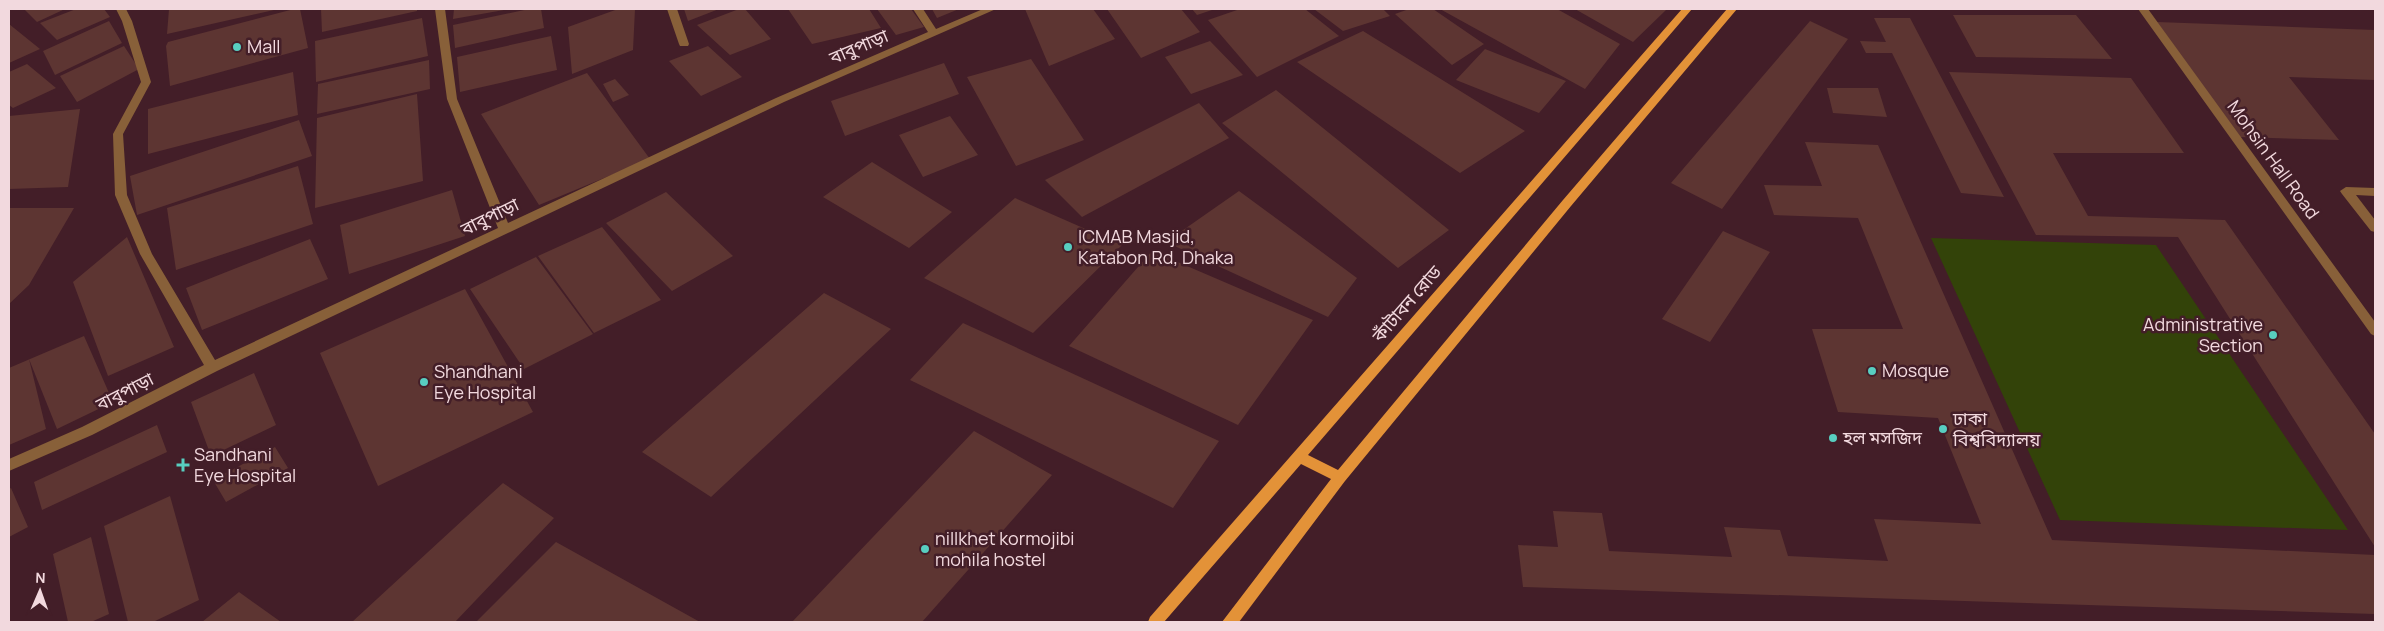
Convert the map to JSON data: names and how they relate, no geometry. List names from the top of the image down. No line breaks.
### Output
{"streets":{"main road":["কাঁটাবন রোড"],"street":["বাবুপাড়া","Mohsin Hall Road"]},"places":{"other":["Mall","ICMAB Masjid, Katabon Rd, Dhaka","Administrative Section","Mosque","Shandhani Eye Hospital","ঢাকা বিশ্ববিদ্যালয়","হল মসজিদ","nillkhet kormojibi mohila hostel"],"health":["Sandhani Eye Hospital"]},"north":"top"}
